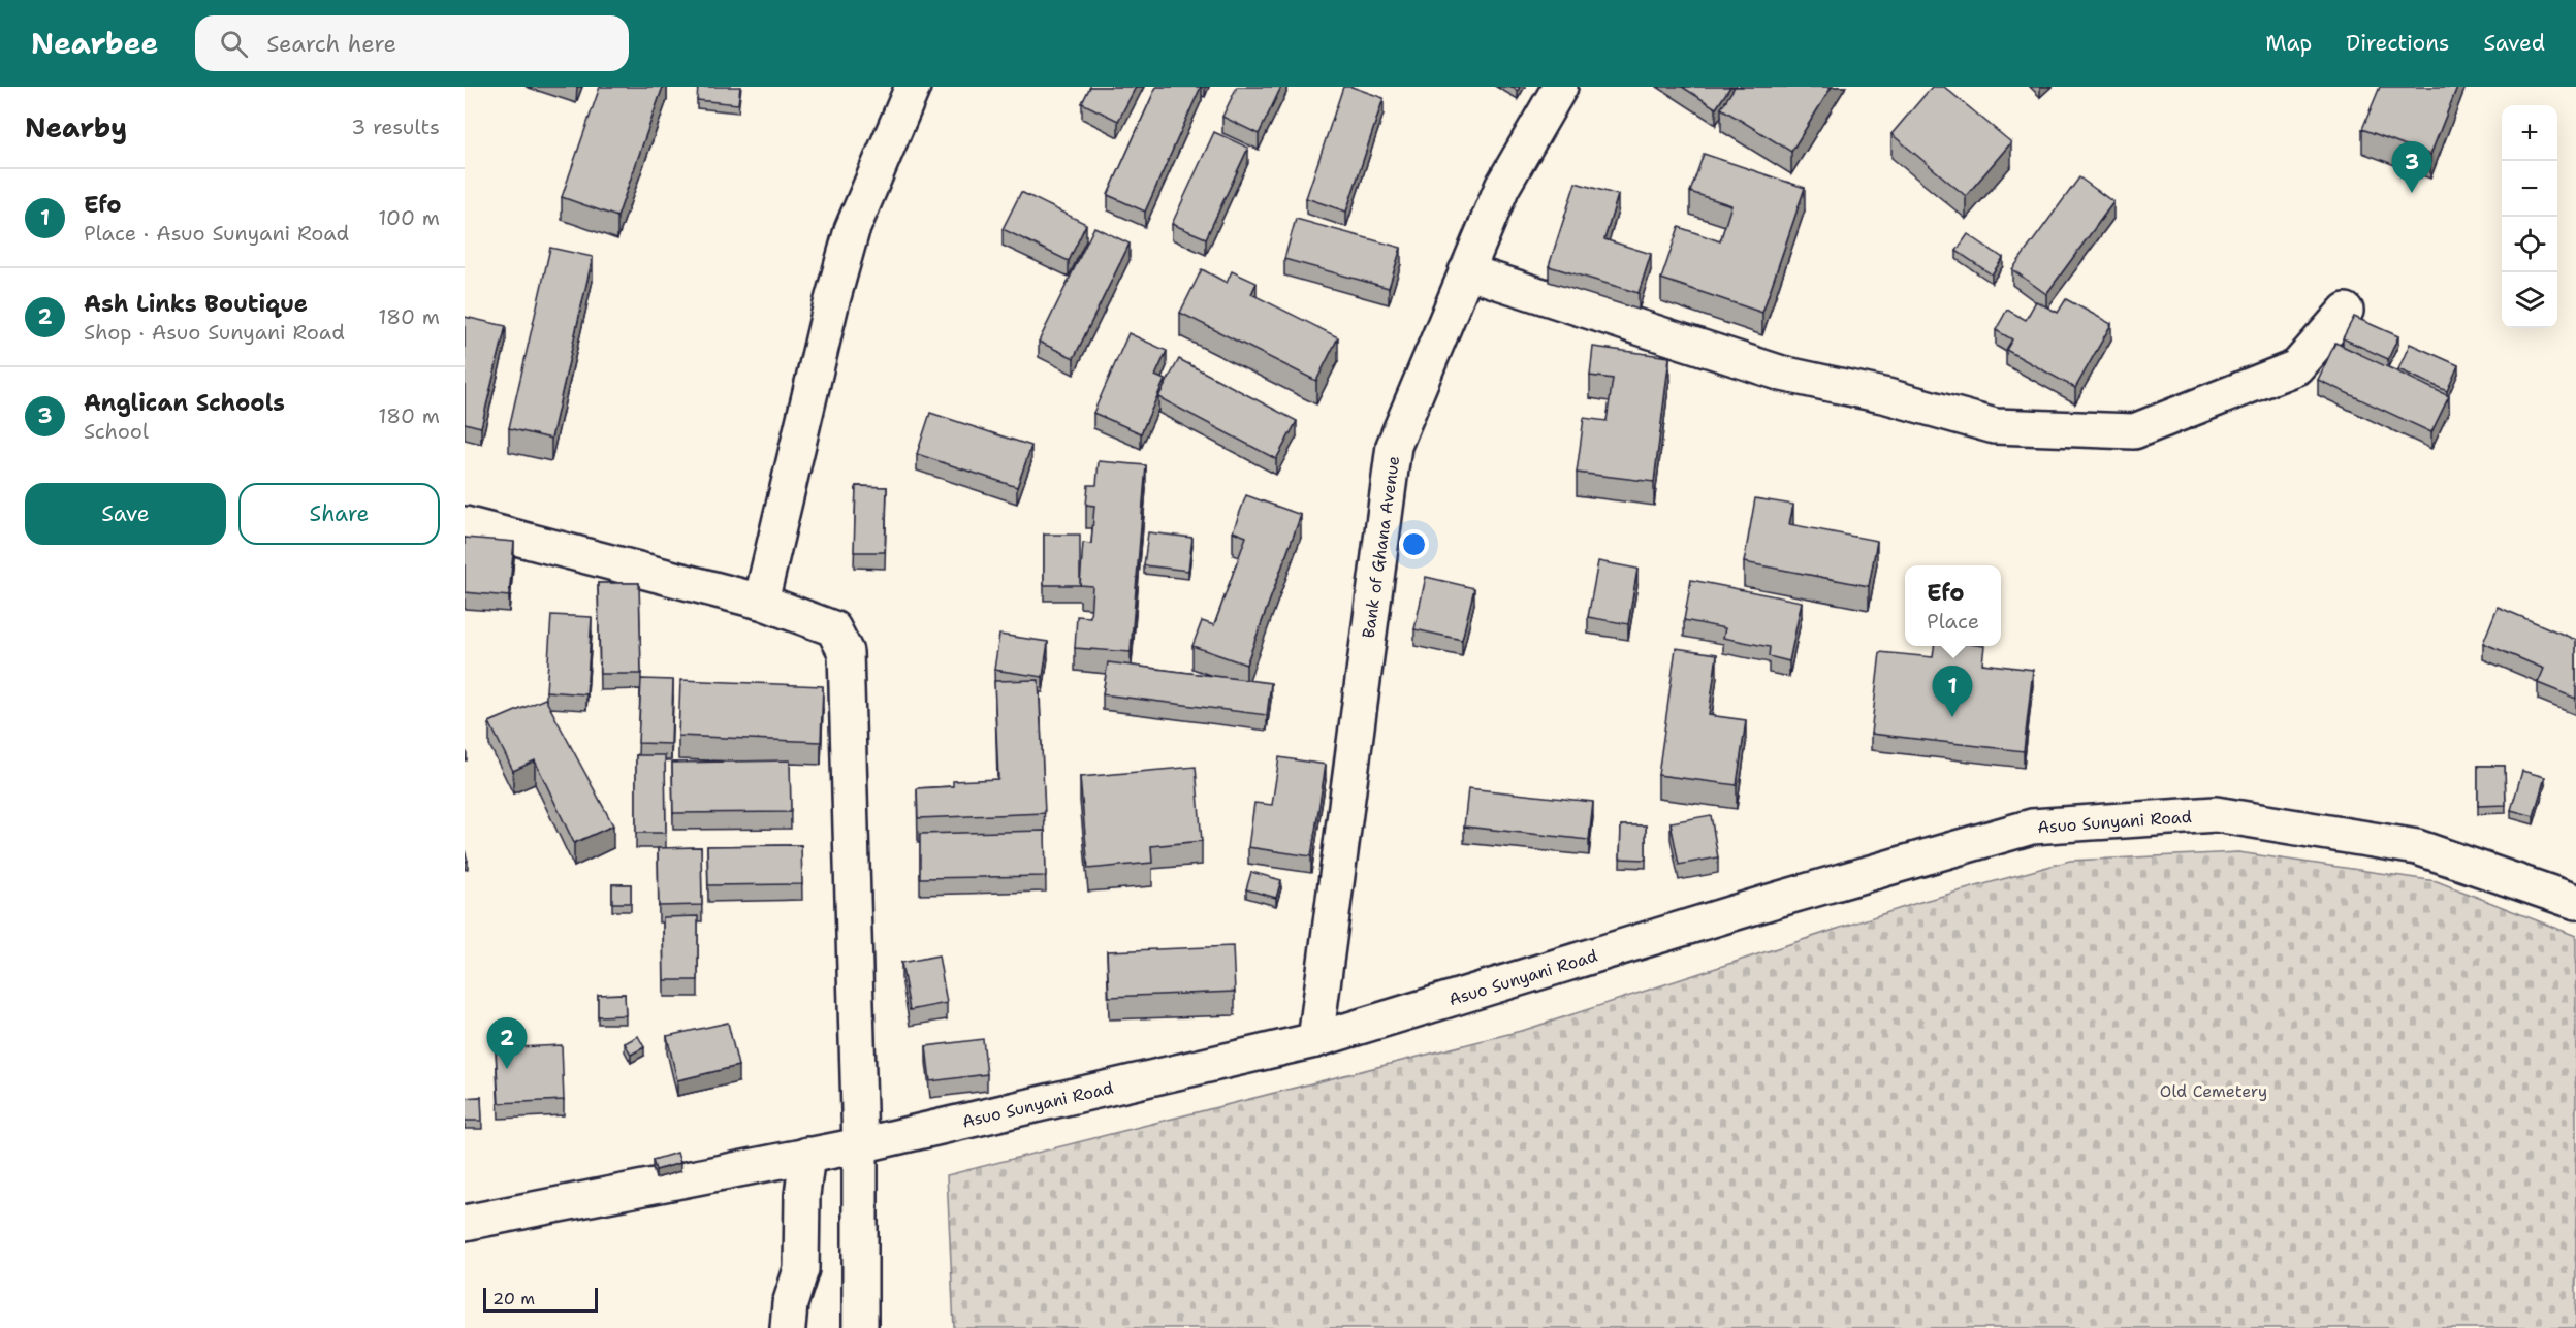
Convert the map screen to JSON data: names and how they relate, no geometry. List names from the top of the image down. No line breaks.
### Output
{"streets":{"street":["Bank of Ghana Avenue","Asuo Sunyani Road"]},"crossings":[["Bank of Ghana Avenue","Asuo Sunyani Road"]],"parks":["Old Cemetery"],"scale_bar":"20 m","page":{"header":"Nearbee","search":"Search here","nav":["Map","Directions","Saved"],"heading":["Nearby","3 results"],"map_buttons":["+","−"],"pins":["3","1","2"],"list":[{"mark":"1","name":"Efo","note":"Place · Asuo Sunyani Road","value":"100 m"},{"mark":"2","name":"Ash Links Boutique","note":"Shop · Asuo Sunyani Road","value":"180 m"},{"mark":"3","name":"Anglican Schools","note":"School","value":"180 m"}],"buttons":["Save","Share"],"popup":["Efo","Place"],"scale":"20 m"}}
